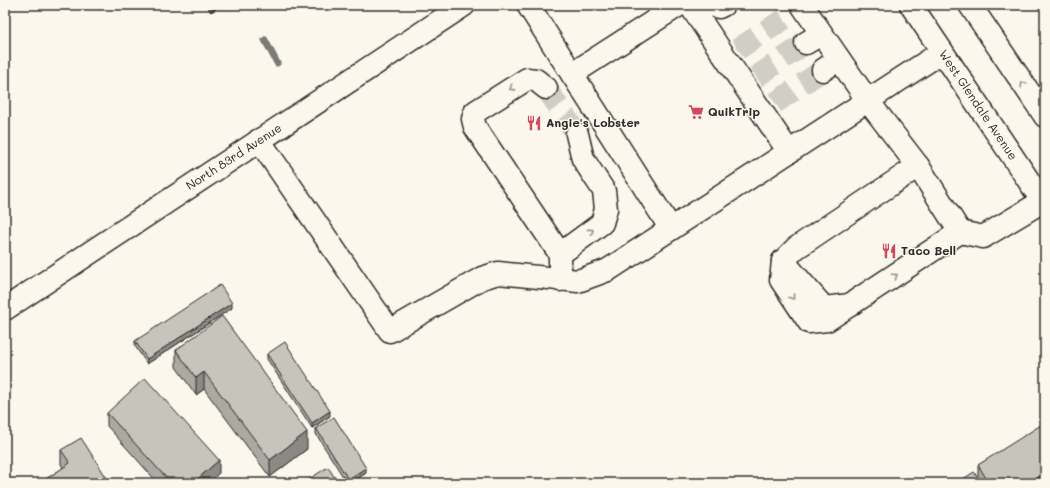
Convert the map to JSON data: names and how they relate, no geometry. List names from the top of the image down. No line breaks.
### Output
{"streets":{"main road":["West Glendale Avenue","North 83rd Avenue"]},"places":{"supermarket":["QuikTrip"],"restaurant":["Angie's Lobster","Taco Bell"]}}
